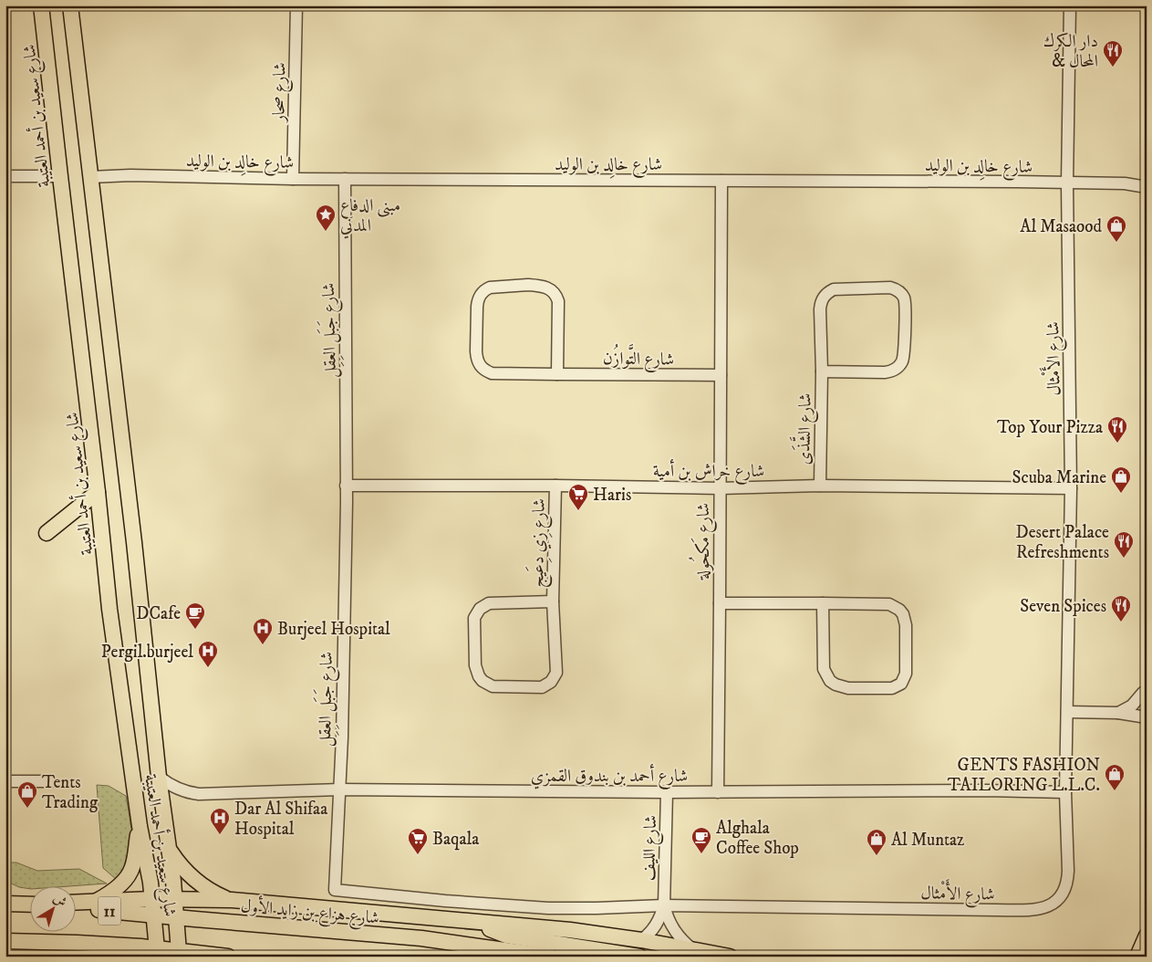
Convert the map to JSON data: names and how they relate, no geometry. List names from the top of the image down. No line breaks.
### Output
{"streets":{"main road":["شارع سعيد بن أحمد العتيبة","11","شارع هزاع بن زايد الأول"],"street":["شارع صحار","شارع خالِد بن الوليد","شارع جَبَل العِقِل","شارع التَّوازُن","شارع الأَمْثال","شارع الشَّذَى","شارع خراش بن أمية","شارع مَكحُولة","شارع زِي دِعَيج","شارع أحمد بن بندوق القمزي","شارع الليف"]},"crossings":[["شارع صحار","شارع خالِد بن الوليد"],["شارع سعيد بن أحمد العتيبة","شارع خالِد بن الوليد"],["شارع سعيد بن أحمد العتيبة","شارع أحمد بن بندوق القمزي"],["شارع سعيد بن أحمد العتيبة","11"],["شارع سعيد بن أحمد العتيبة","شارع هزاع بن زايد الأول"],["شارع خالِد بن الوليد","شارع جَبَل العِقِل"],["شارع خالِد بن الوليد","شارع الأَمْثال"],["شارع خالِد بن الوليد","شارع مَكحُولة"],["شارع جَبَل العِقِل","شارع الأَمْثال"],["شارع جَبَل العِقِل","شارع خراش بن أمية"],["شارع جَبَل العِقِل","شارع أحمد بن بندوق القمزي"],["شارع جَبَل العِقِل","شارع الليف"],["شارع التَّوازُن","شارع مَكحُولة"],["شارع الأَمْثال","شارع خراش بن أمية"],["شارع الأَمْثال","شارع أحمد بن بندوق القمزي"],["شارع الأَمْثال","شارع الليف"],["شارع الشَّذَى","شارع خراش بن أمية"],["شارع خراش بن أمية","شارع مَكحُولة"],["شارع خراش بن أمية","شارع زِي دِعَيج"],["شارع مَكحُولة","شارع أحمد بن بندوق القمزي"],["شارع أحمد بن بندوق القمزي","شارع الليف"]],"places":{"restaurant":["دار الكرك & المحال","Top Your Pizza","Desert Palace Refreshments","Seven Spices"],"place":["مبنى الدفاع المدني"],"shop":["Al Masaood","Scuba Marine","GENTS FASHION TAILORING L.L.C.","Tents Trading","Al Muntaz"],"supermarket":["Haris","Baqala"],"cafe":["DCafe","Alghala Coffee Shop"],"hospital":["Burjeel Hospital","Pergil.burjeel","Dar Al Shifaa Hospital"]},"north":"top right"}
